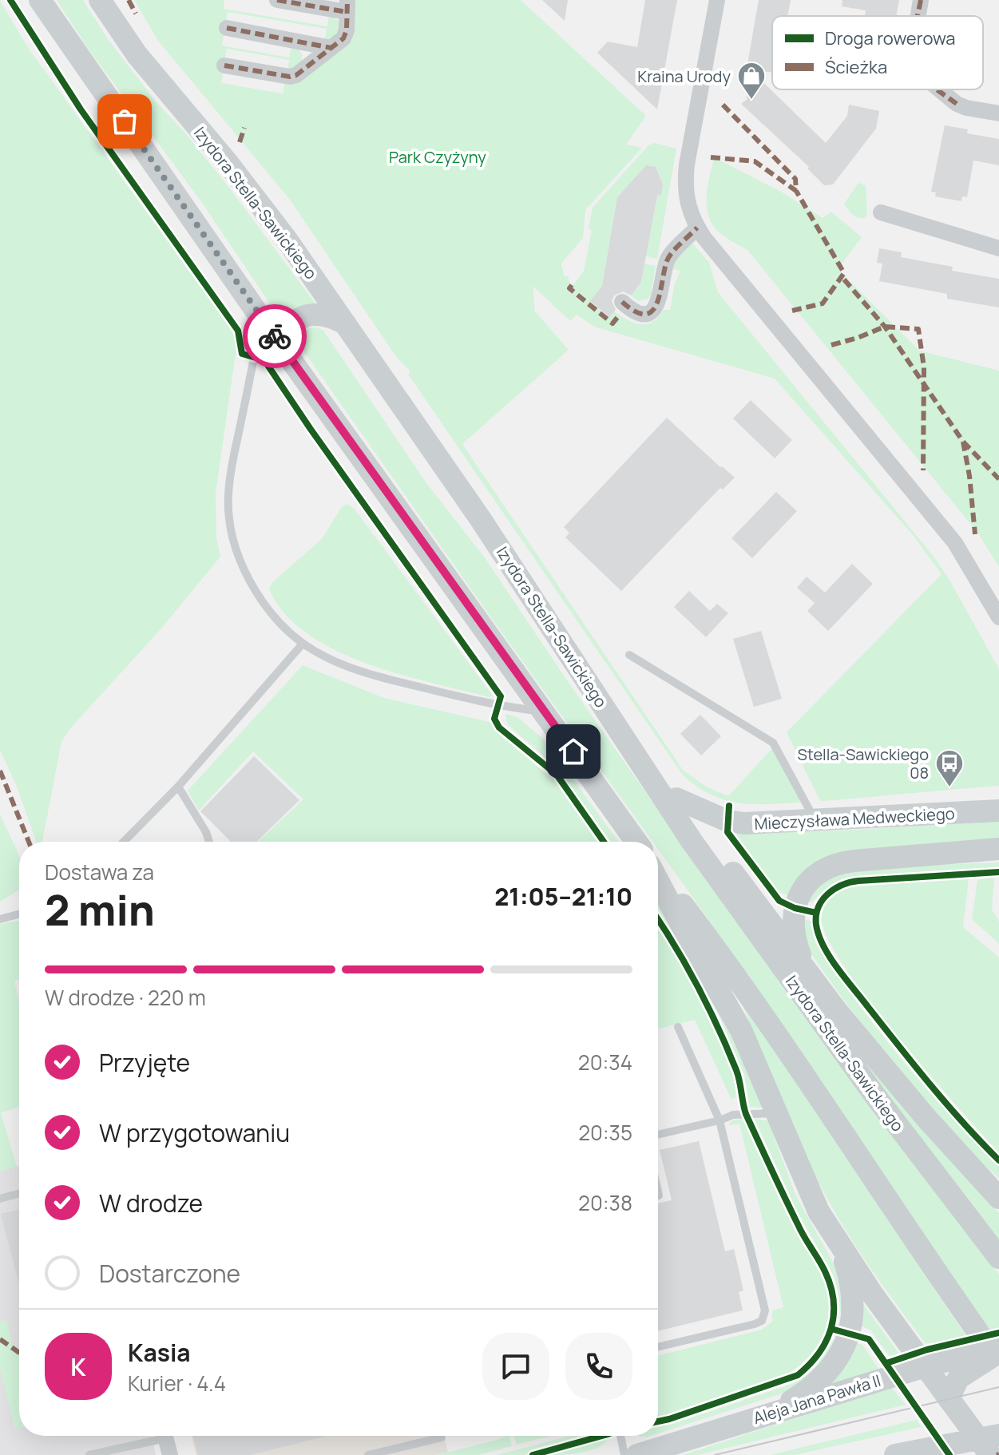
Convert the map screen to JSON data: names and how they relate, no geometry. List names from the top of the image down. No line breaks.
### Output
{"streets":{"main road":["Izydora Stella-Sawickiego","Mieczysława Medweckiego","Aleja Jana Pawła II"]},"parks":["Park Czyżyny"],"places":{"shop":["Kraina Urody"],"bus stop":["Stella-Sawickiego 08"]},"legend":["Droga rowerowa","Ścieżka"],"page":{"heading":["2 min","Dostawa za","21:05–21:10"],"panel":["Kasia","Kurier · 4.4"],"bar":"W drodze · 220 m","list":[["Przyjęte","20:34"],["W przygotowaniu","20:35"],["W drodze","20:38"],"Dostarczone"],"round":"K"}}
